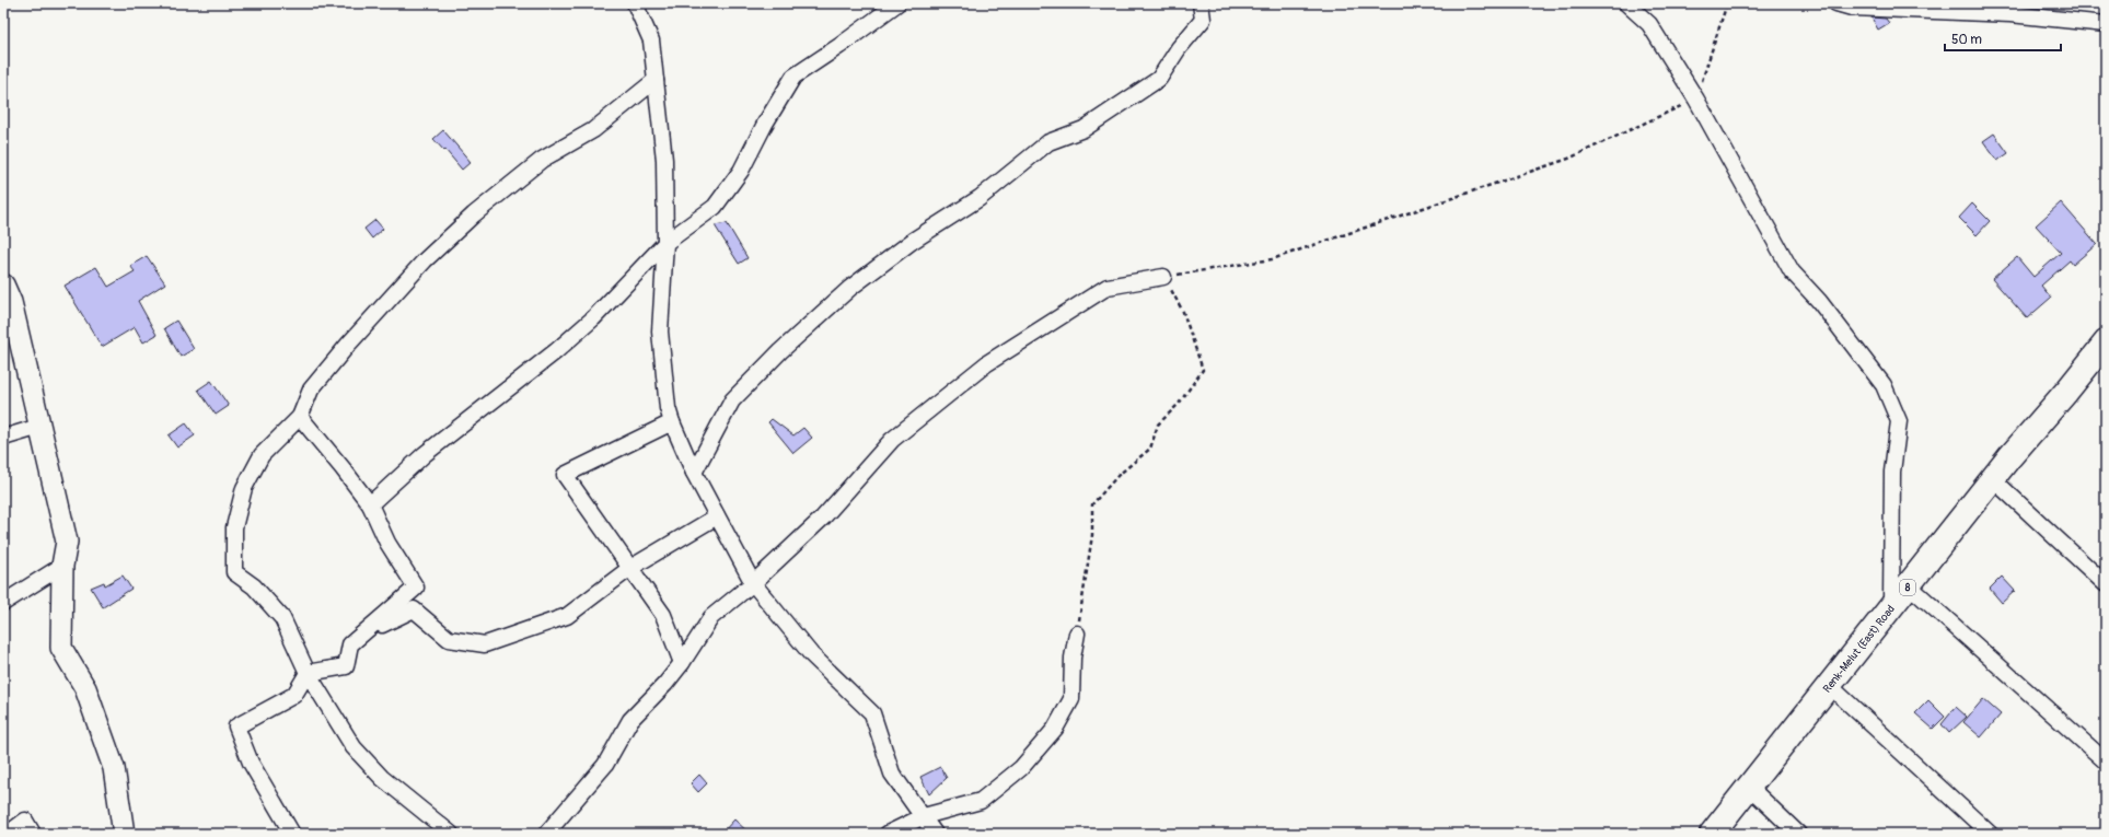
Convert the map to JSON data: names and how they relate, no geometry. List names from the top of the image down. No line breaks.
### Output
{"streets":{"main road":["8","Renk-Melut (East) Road"]},"scale_bar":"50 m"}
